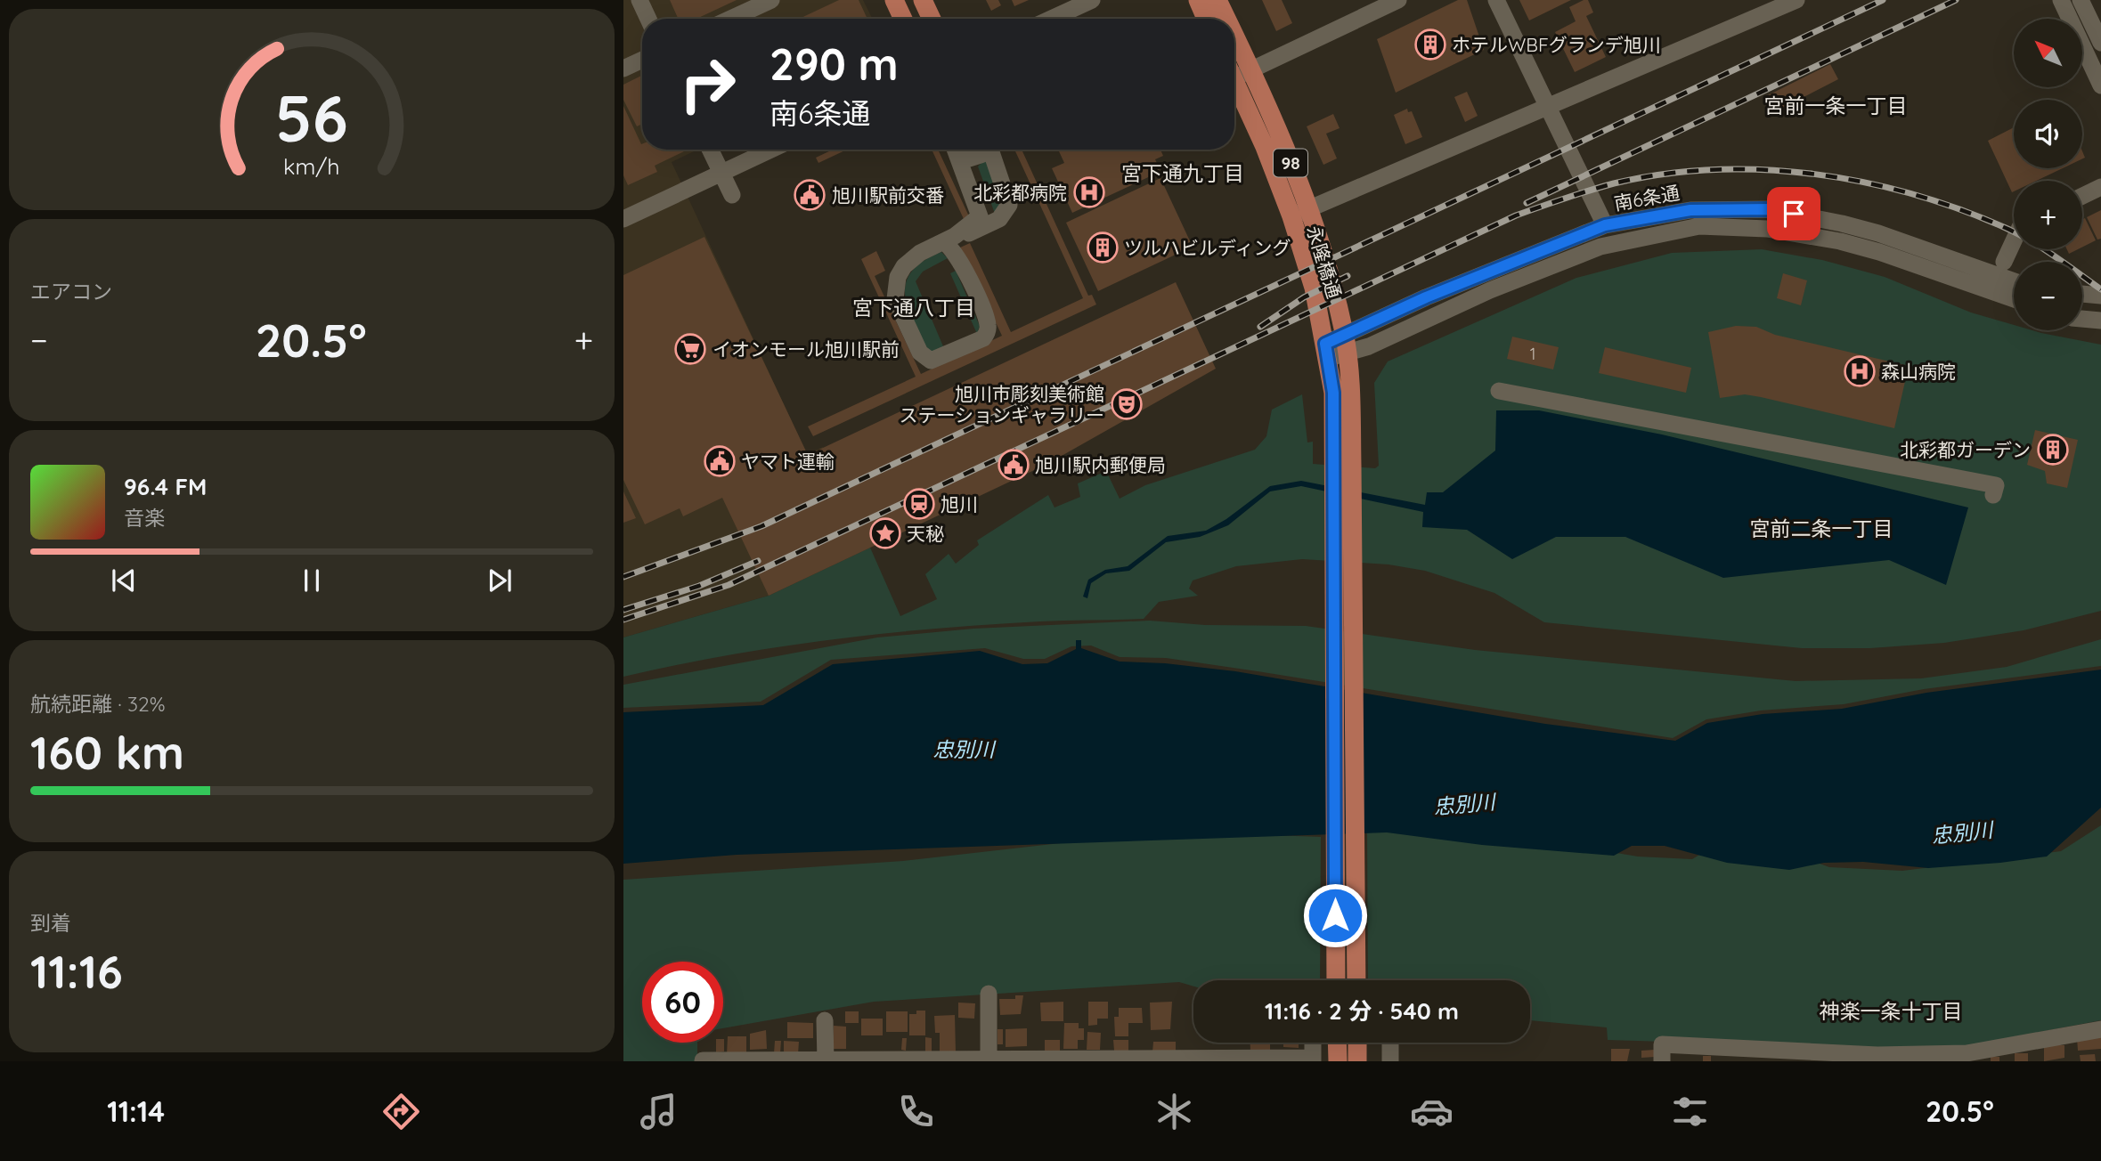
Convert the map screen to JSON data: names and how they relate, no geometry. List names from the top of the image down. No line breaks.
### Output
{"streets":{"main road":["98","永隆橋通"],"street":["南6条通"]},"crossings":[["南6条通","永隆橋通"]],"districts":["宮前一条一丁目","宮下通九丁目","宮下通八丁目","宮前二条一丁目","神楽一条十丁目"],"water":["忠別川"],"places":{"building":["ホテルWBFグランデ旭川","ツルハビルディング","北彩都ガーデン"],"hospital":["北彩都病院","森山病院"],"public building":["旭川駅前交番","ヤマト運輸","旭川駅内郵便局"],"supermarket":["イオンモール旭川駅前"],"theatre":["旭川市彫刻美術館 ステーションギャラリー"],"station":["旭川"],"place":["天秘"]},"house_numbers":["1"],"north":"top left","page":{"map_buttons":["+","−"],"turn":["290 m","南6条通"],"tile":["エアコン",["航続距離 · 32%","160 km"],["到着","11:16"]],"heat":["−","20.5°","+"],"song":["96.4 FM","音楽"],"limit":"60","trip":"11:16 · 2 分 · 540 m","tabs":["11:14","20.5°"],"gauge":["56","km/h"]}}
